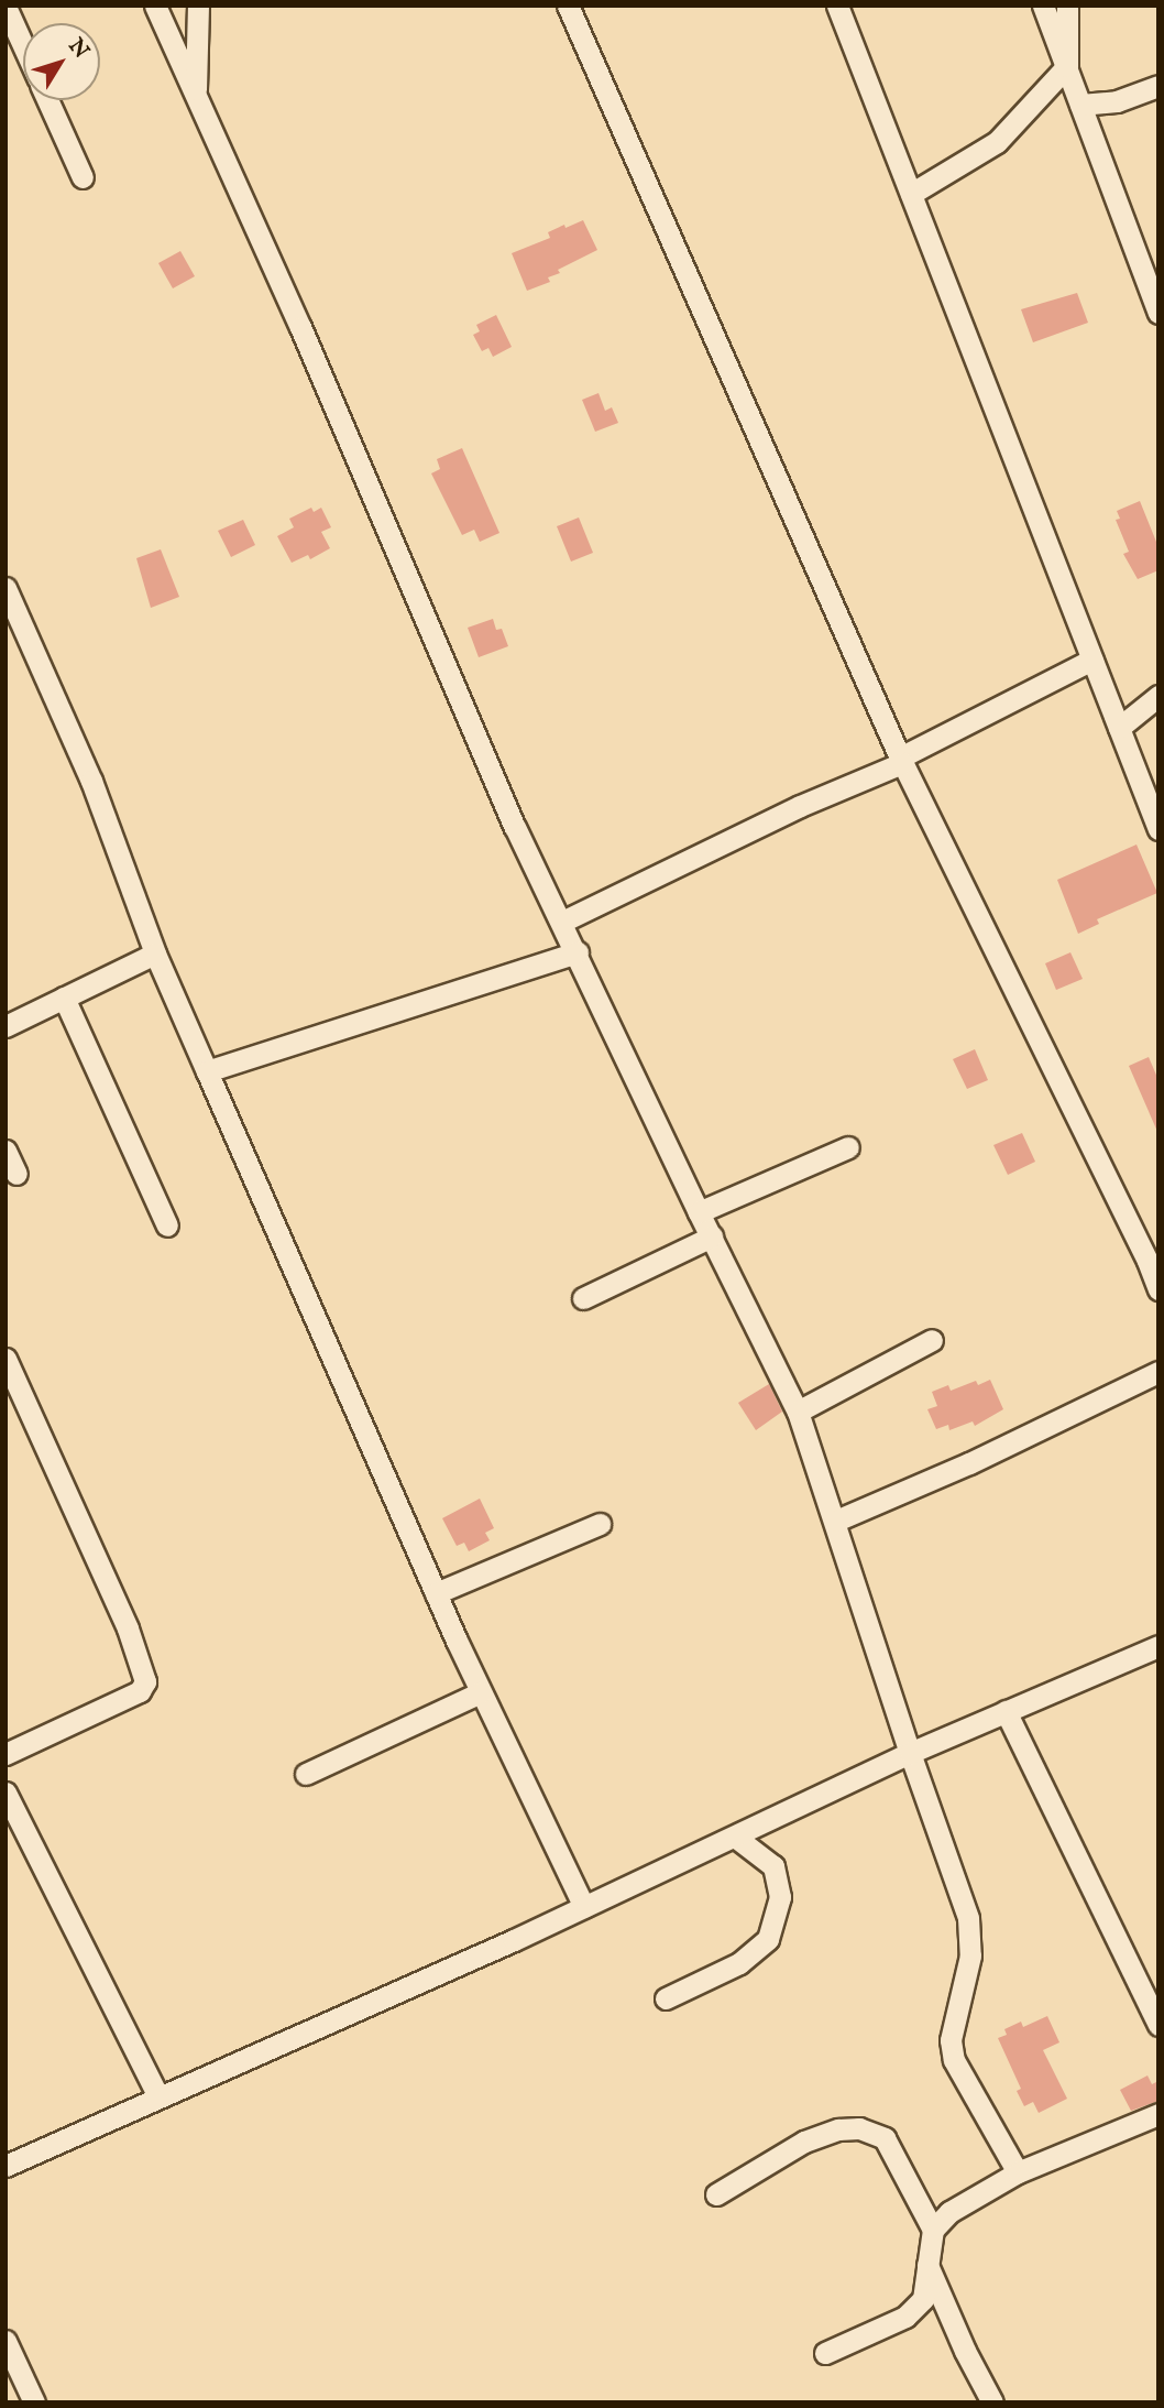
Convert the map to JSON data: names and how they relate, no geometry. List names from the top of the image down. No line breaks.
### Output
{"north":"top right"}
